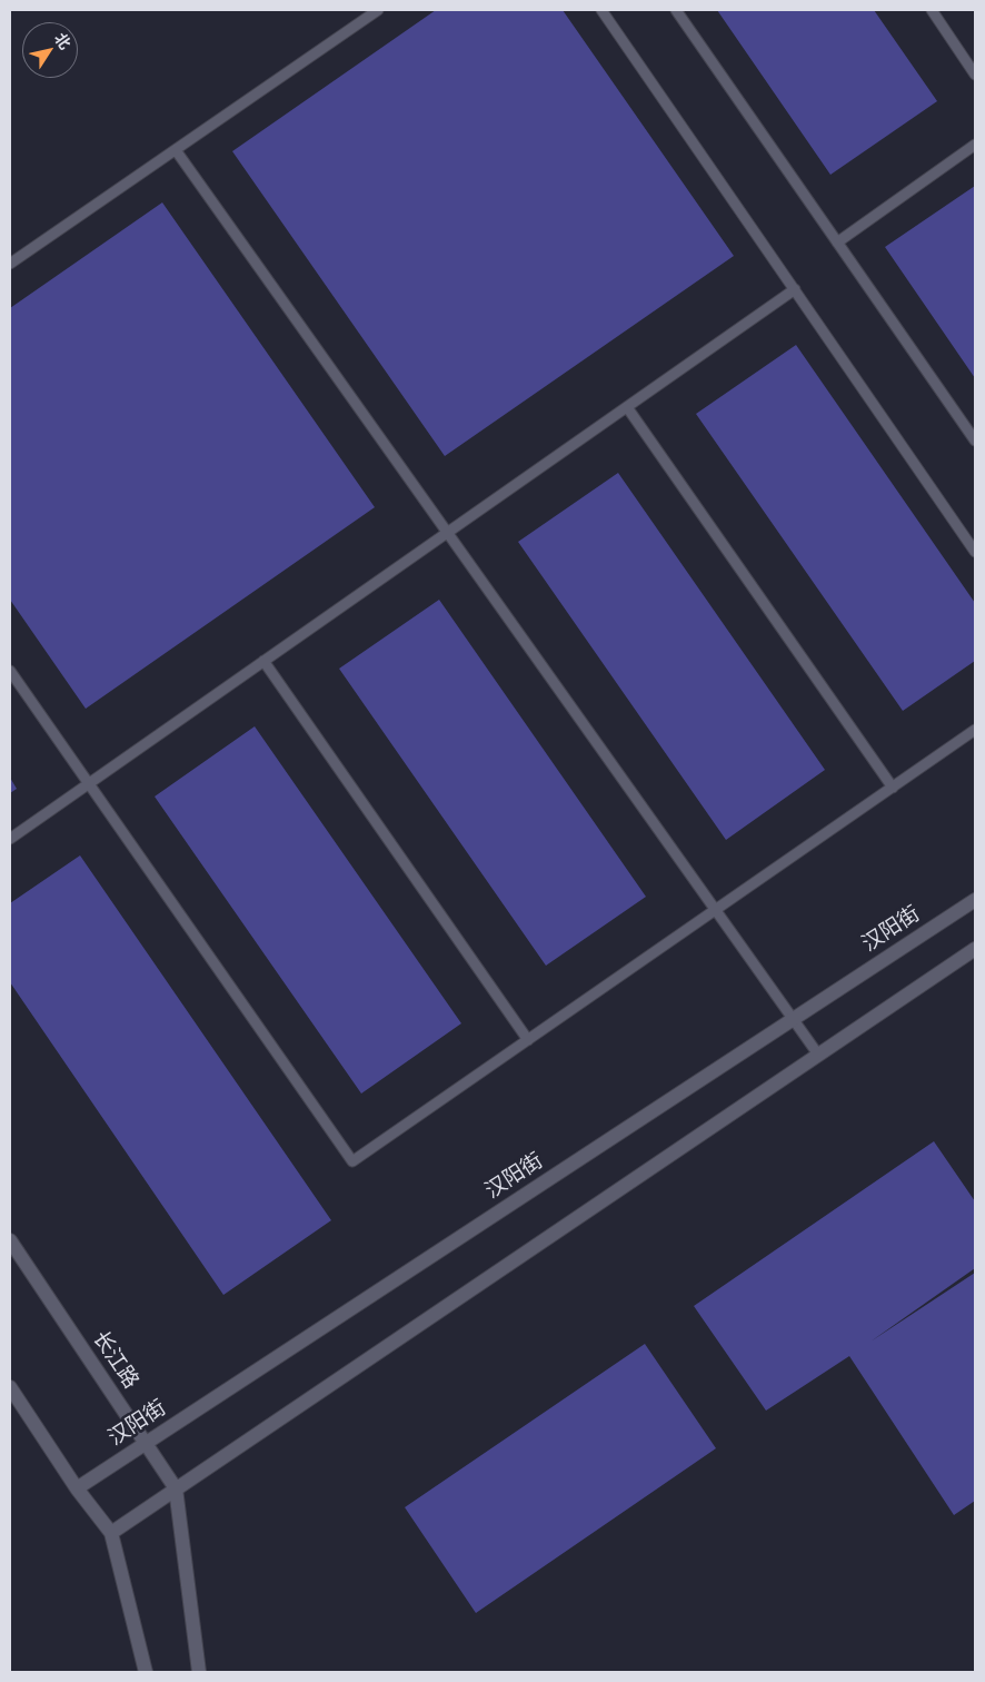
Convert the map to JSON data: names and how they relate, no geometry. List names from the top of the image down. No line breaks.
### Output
{"streets":{"main road":["汉阳街","长江路"]},"crossings":[["汉阳街","长江路"]],"north":"top right"}
